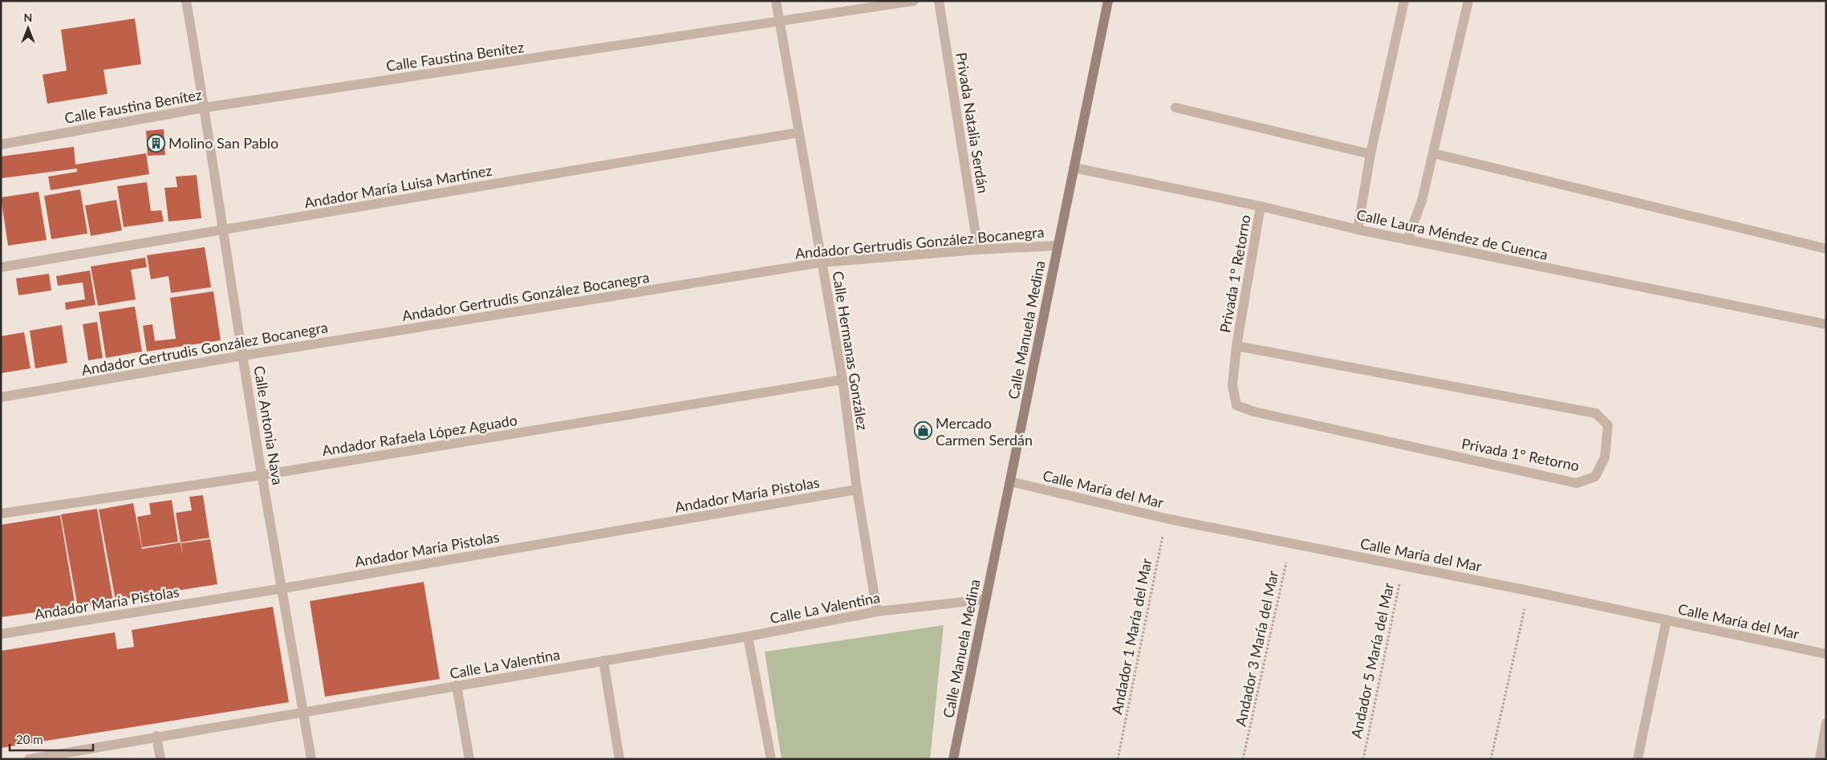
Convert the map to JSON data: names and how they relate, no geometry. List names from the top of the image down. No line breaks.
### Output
{"streets":{"street":["Calle Faustina Benítez","Privada Natalia Serdán","Andador María Luisa Martínez","Calle Laura Méndez de Cuenca","Andador Gertrudis González Bocanegra","Privada 1º Retorno","Calle Manuela Medina","Calle Hermanas González","Calle Antonia Nava","Andador Rafaela López Aguado","Calle María del Mar","Andador María Pistolas","Calle La Valentina"],"path":["Andador 1 María del Mar","Andador 3 María del Mar","Andador 5 María del Mar"]},"crossings":[["Calle Faustina Benítez","Calle Hermanas González"],["Calle Faustina Benítez","Calle Antonia Nava"],["Privada Natalia Serdán","Andador Gertrudis González Bocanegra"],["Andador María Luisa Martínez","Calle Hermanas González"],["Andador María Luisa Martínez","Calle Antonia Nava"],["Calle Laura Méndez de Cuenca","Privada 1º Retorno"],["Calle Laura Méndez de Cuenca","Calle Manuela Medina"],["Andador Gertrudis González Bocanegra","Calle Manuela Medina"],["Andador Gertrudis González Bocanegra","Calle Hermanas González"],["Andador Gertrudis González Bocanegra","Calle Antonia Nava"],["Calle Manuela Medina","Calle María del Mar"],["Calle Manuela Medina","Calle La Valentina"],["Calle Hermanas González","Andador Rafaela López Aguado"],["Calle Hermanas González","Andador María Pistolas"],["Calle Hermanas González","Calle La Valentina"],["Calle Antonia Nava","Andador Rafaela López Aguado"],["Calle Antonia Nava","Andador María Pistolas"],["Calle Antonia Nava","Calle La Valentina"],["Calle María del Mar","Andador 1 María del Mar"],["Calle María del Mar","Andador 3 María del Mar"],["Calle María del Mar","Andador 5 María del Mar"]],"places":{"building":["Molino San Pablo"],"shop":["Mercado Carmen Serdán"]},"scale_bar":"20 m","north":"top"}
